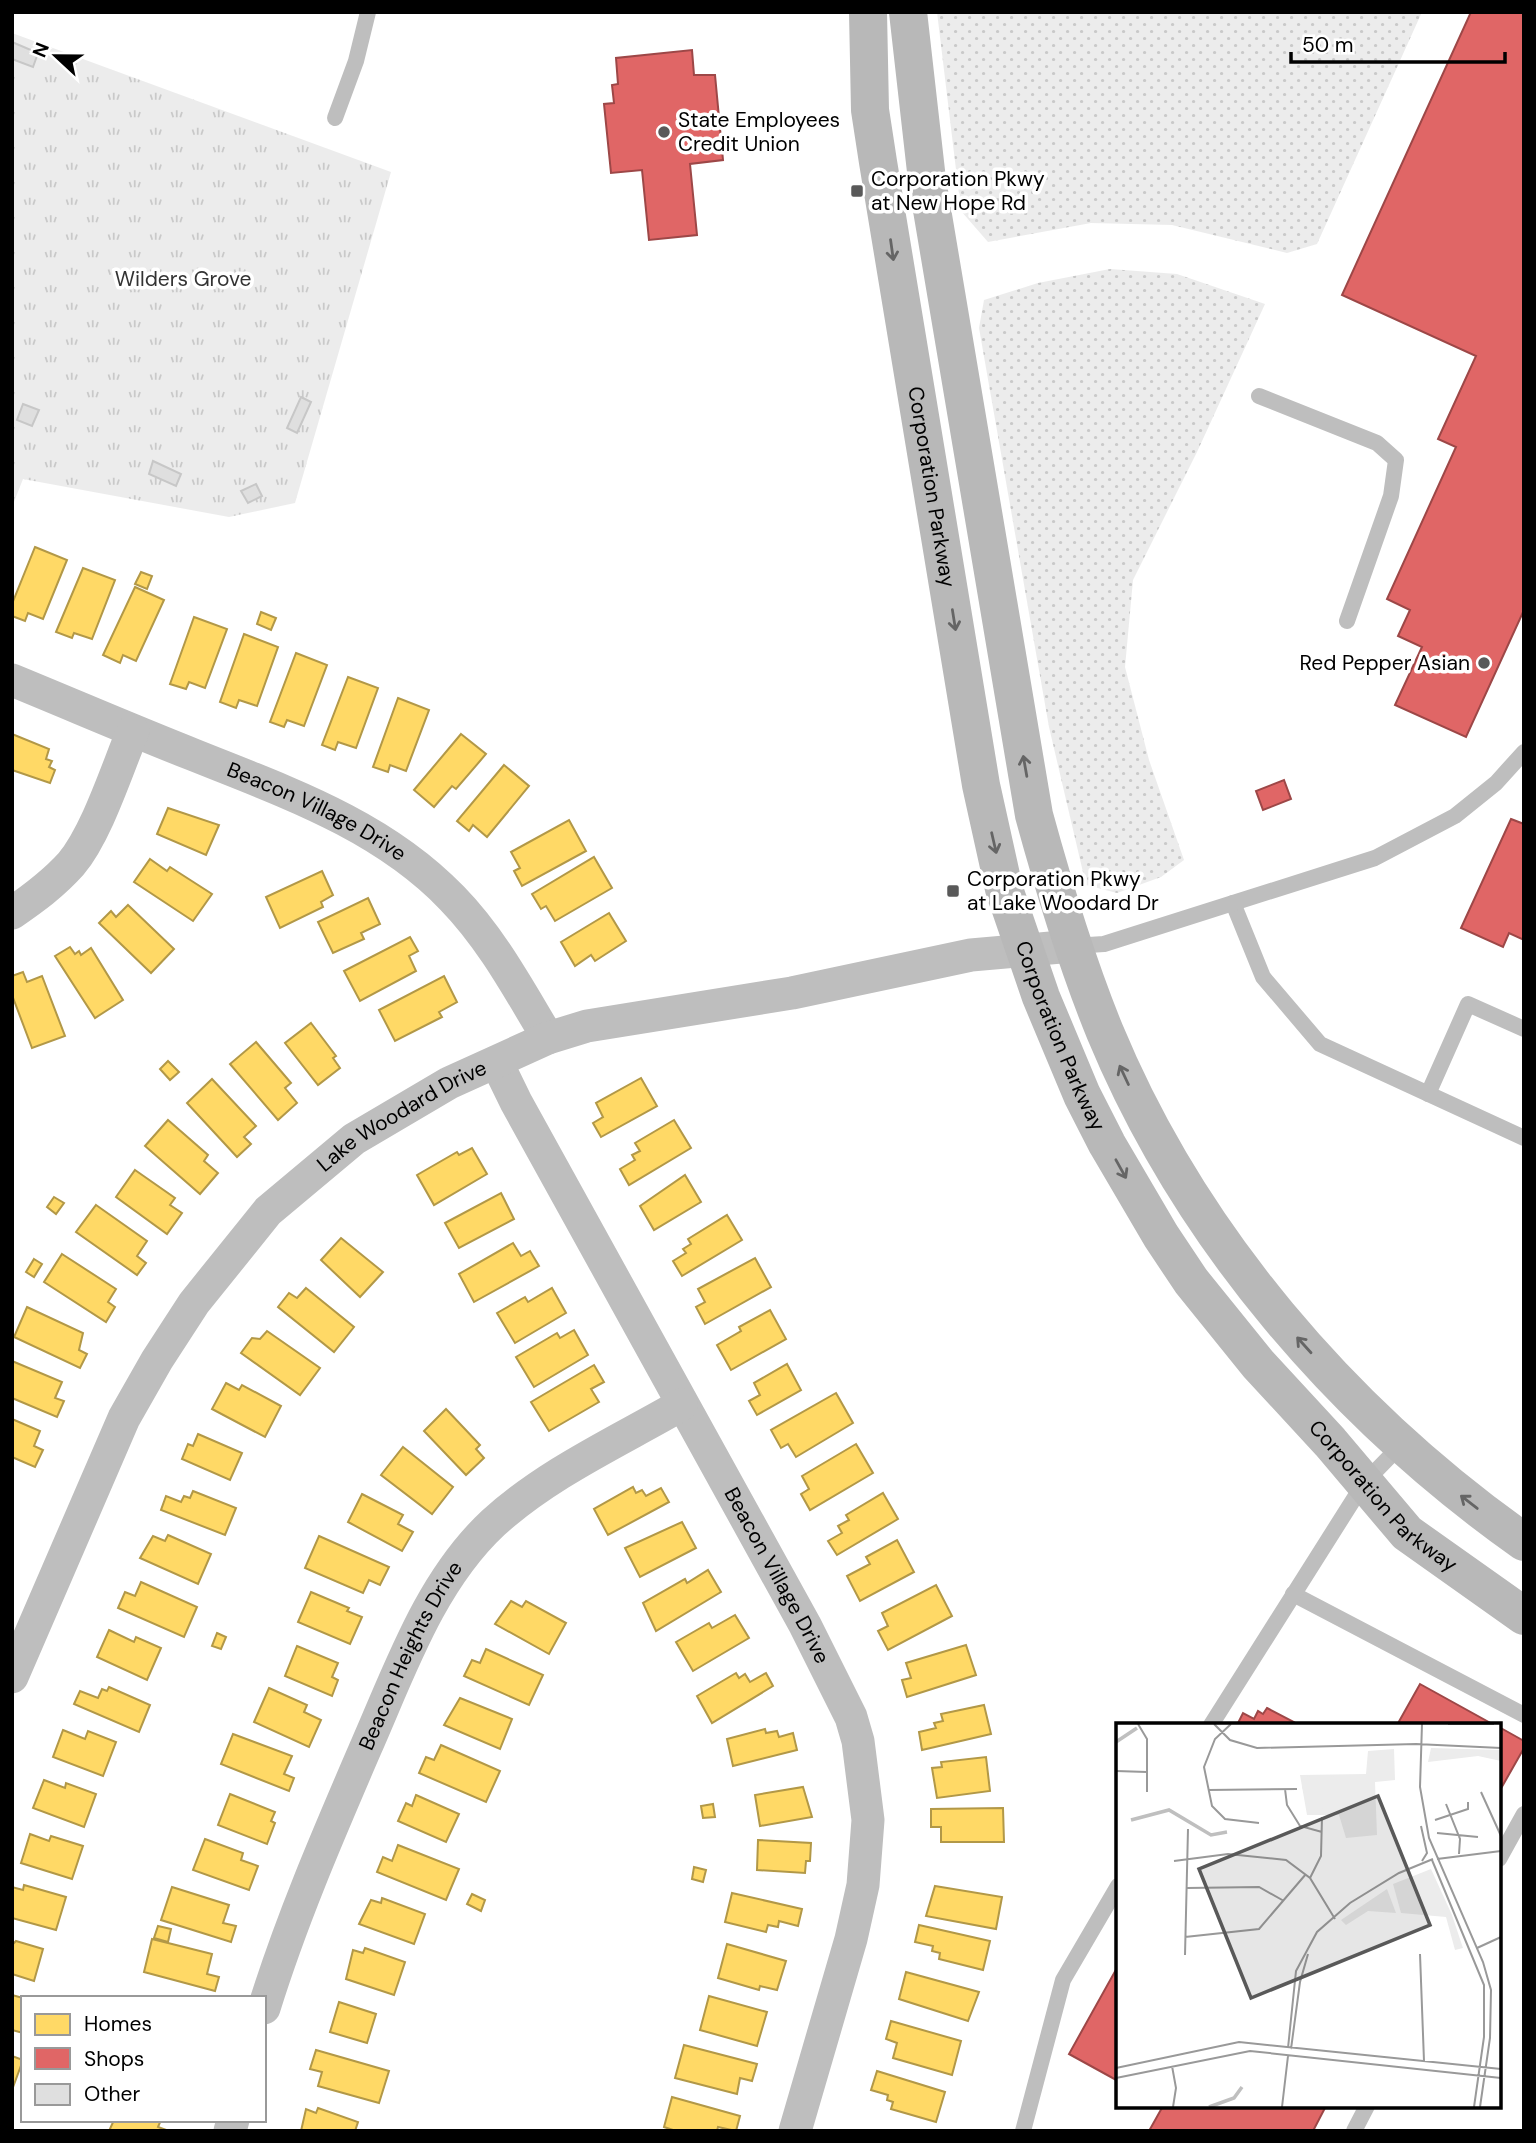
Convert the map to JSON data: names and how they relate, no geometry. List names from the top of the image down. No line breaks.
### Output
{"streets":{"main road":["Corporation Parkway"],"street":["Beacon Village Drive","Lake Woodard Drive","Beacon Heights Drive"]},"crossings":[["Corporation Parkway","Lake Woodard Drive"],["Beacon Village Drive","Lake Woodard Drive"],["Beacon Village Drive","Beacon Heights Drive"]],"parks":["Wilders Grove"],"places":{"other":["State Employees Credit Union","Red Pepper Asian"],"transit":["Corporation Pkwy at New Hope Rd","Corporation Pkwy at Lake Woodard Dr"]},"legend":["Homes","Shops","Other"],"scale_bar":"50 m","north":"left"}
